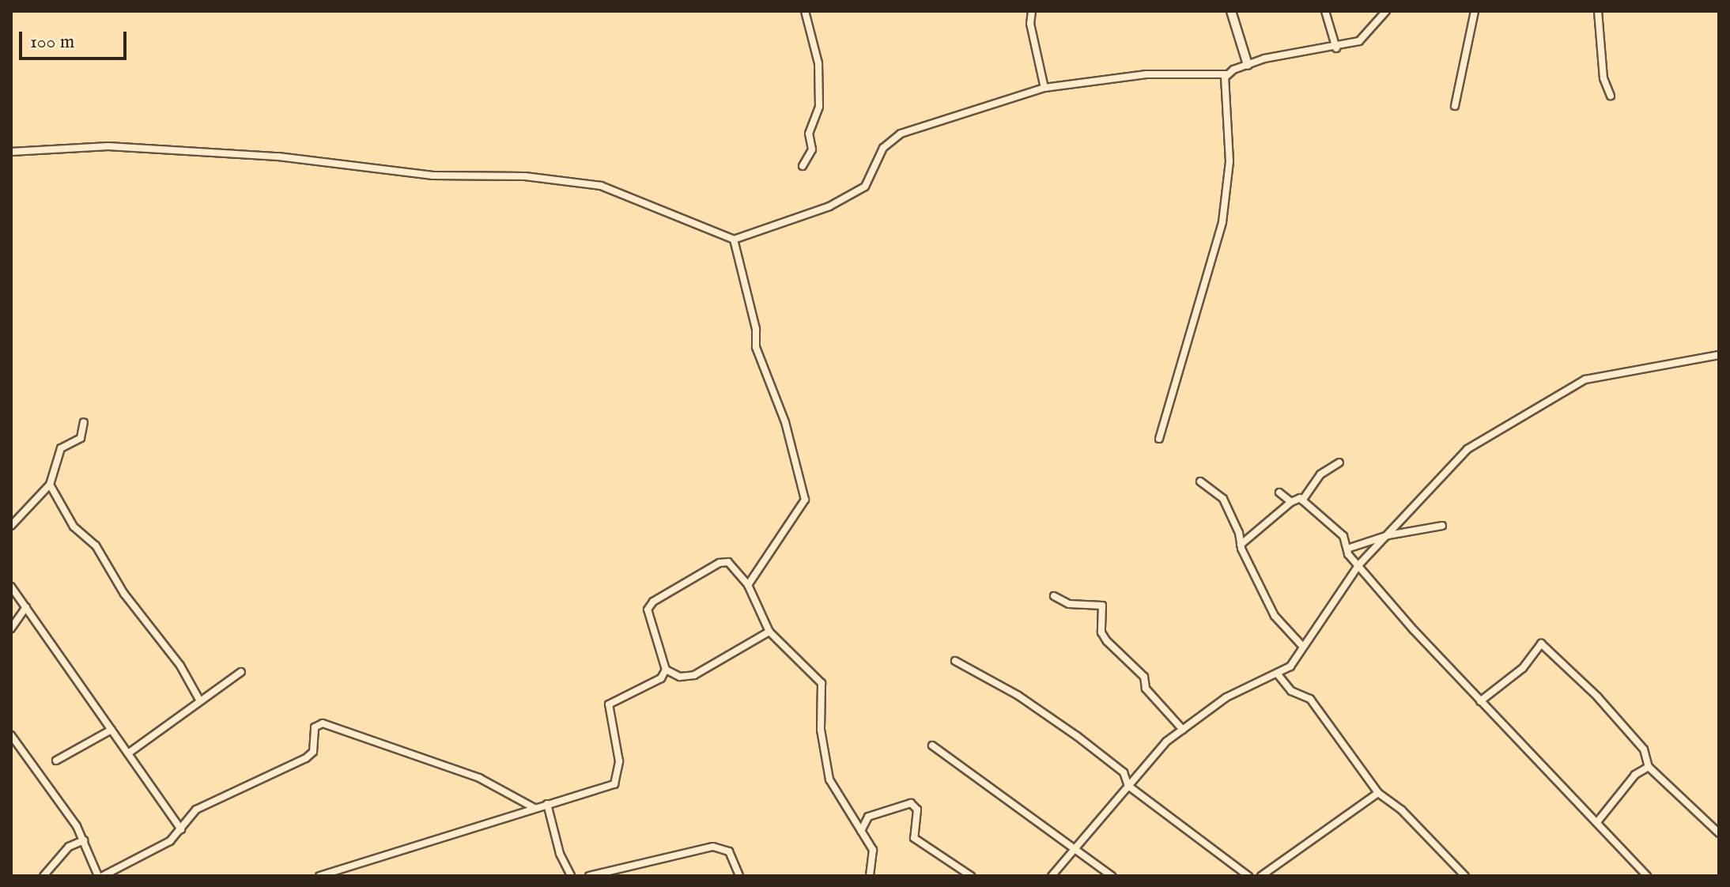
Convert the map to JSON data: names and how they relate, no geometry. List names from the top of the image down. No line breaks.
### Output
{"scale_bar":"100 m"}
